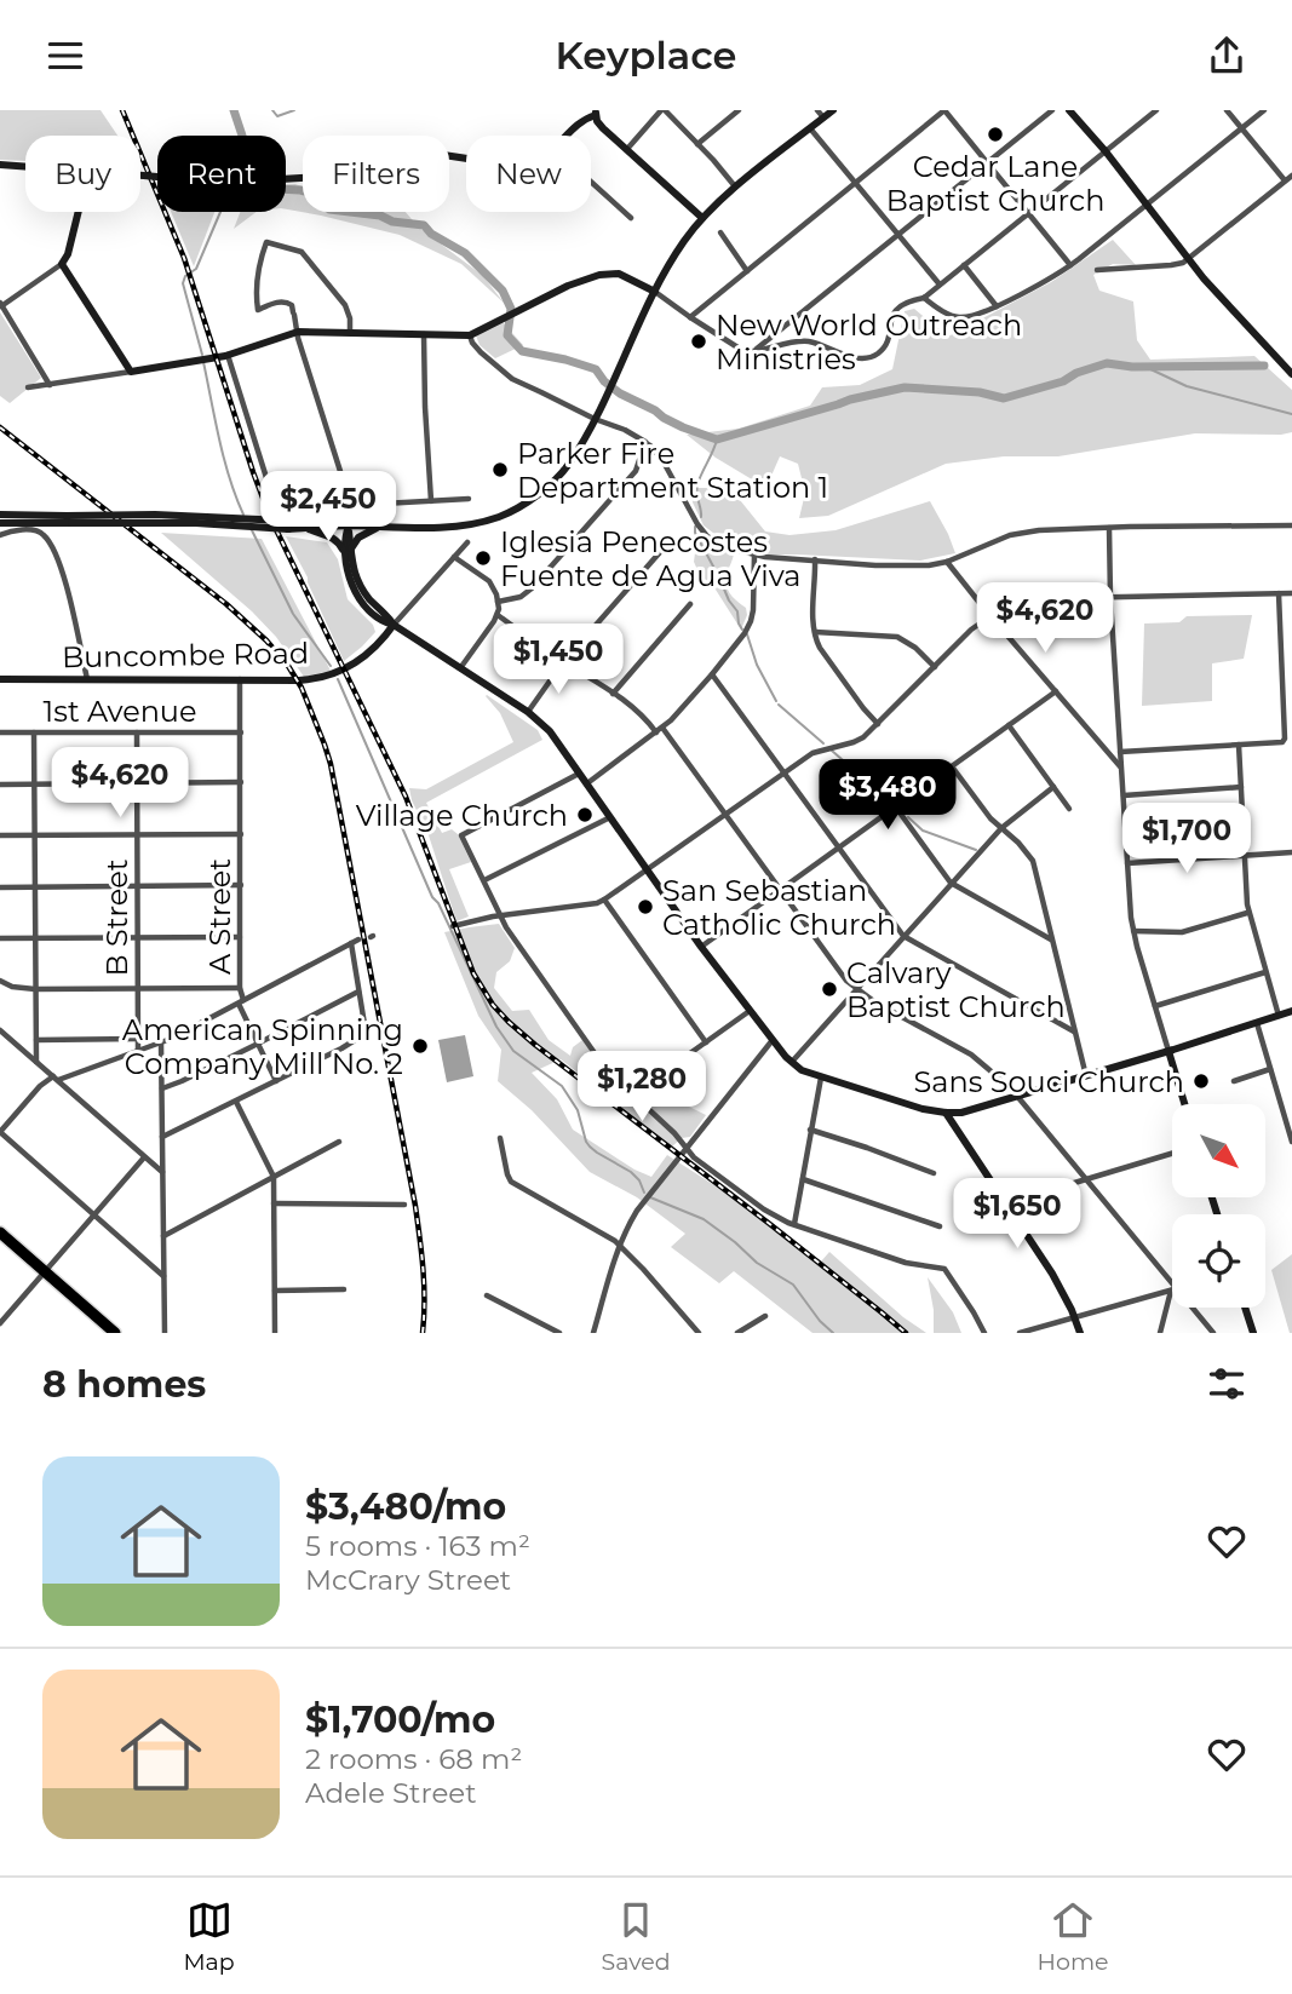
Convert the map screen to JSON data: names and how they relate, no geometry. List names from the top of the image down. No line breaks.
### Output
{"streets":{"street":["Buncombe Road","1st Avenue","A Street","B Street"]},"crossings":[["Buncombe Road","A Street"],["1st Avenue","A Street"],["1st Avenue","B Street"]],"places":["Cedar Lane Baptist Church","New World Outreach Ministries","Parker Fire Department Station 1","Iglesia Penecostes Fuente de Agua Viva","Village Church","San Sebastian Catholic Church","Calvary Baptist Church","American Spinning Company Mill No. 2","Sans Souci Church"],"north":"bottom right","page":{"header":"Keyplace","chip":["Buy","Rent","Filters","New"],"price":["$2,450","$4,620","$1,450","$4,620","$3,480","$1,700","$1,280","$1,650"],"heading":"8 homes","list":[{"name":"$3,480/mo","note":"5 rooms · 163 m² · McCrary Street"},{"name":"$1,700/mo","note":"2 rooms · 68 m² · Adele Street"}],"tabs":["Map","Saved","Home"]}}
